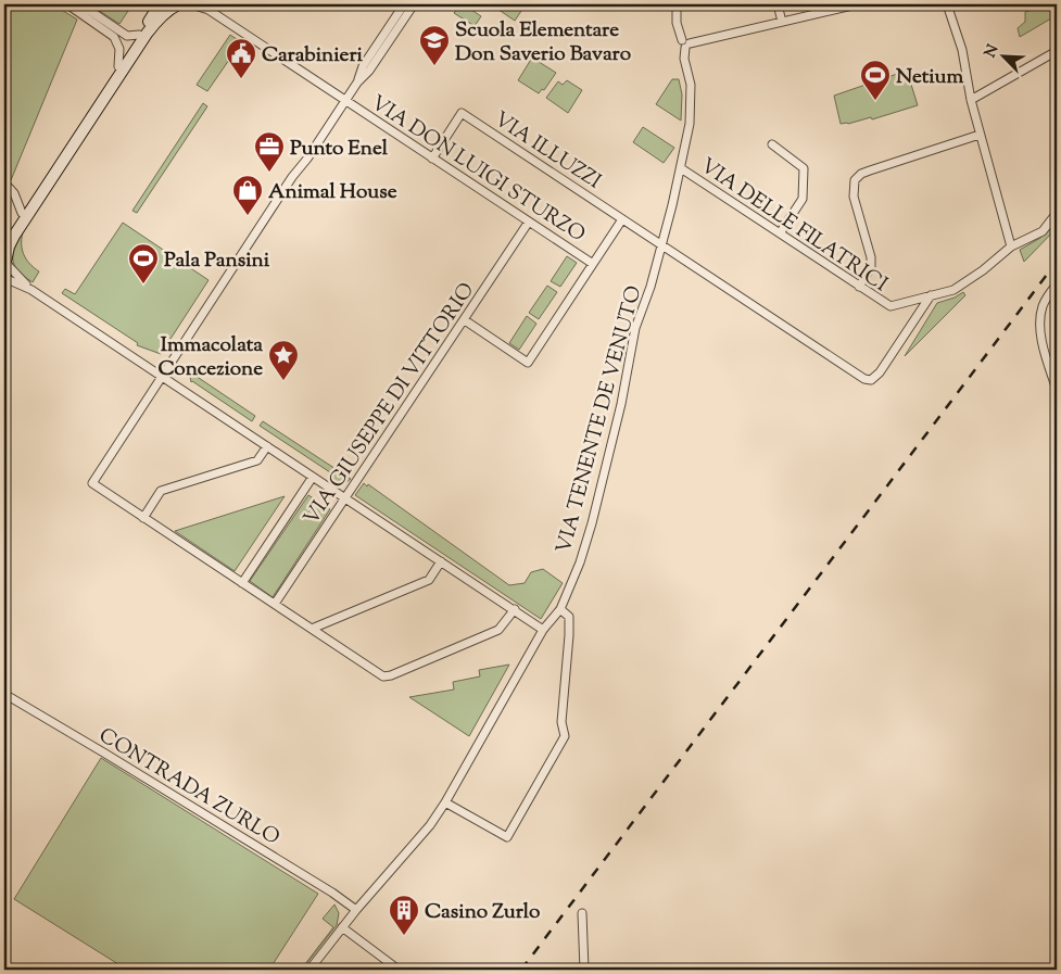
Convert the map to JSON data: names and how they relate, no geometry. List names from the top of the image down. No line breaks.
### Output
{"streets":{"street":["VIA ILLUZZI","VIA DON LUIGI STURZO","VIA DELLE FILATRICI","VIA GIUSEPPE DI VITTORIO","VIA TENENTE DE VENUTO","CONTRADA ZURLO"]},"crossings":[["VIA ILLUZZI","VIA DON LUIGI STURZO"],["VIA ILLUZZI","VIA DELLE FILATRICI"],["VIA ILLUZZI","VIA TENENTE DE VENUTO"],["VIA DON LUIGI STURZO","VIA GIUSEPPE DI VITTORIO"],["VIA DELLE FILATRICI","VIA TENENTE DE VENUTO"],["VIA TENENTE DE VENUTO","CONTRADA ZURLO"]],"places":{"school or university":["Scuola Elementare Don Saverio Bavaro"],"public building":["Carabinieri"],"sports":["Netium","Pala Pansini"],"office":["Punto Enel"],"shop":["Animal House"],"place":["Immacolata Concezione"],"building":["Casino Zurlo"]},"north":"top left"}
